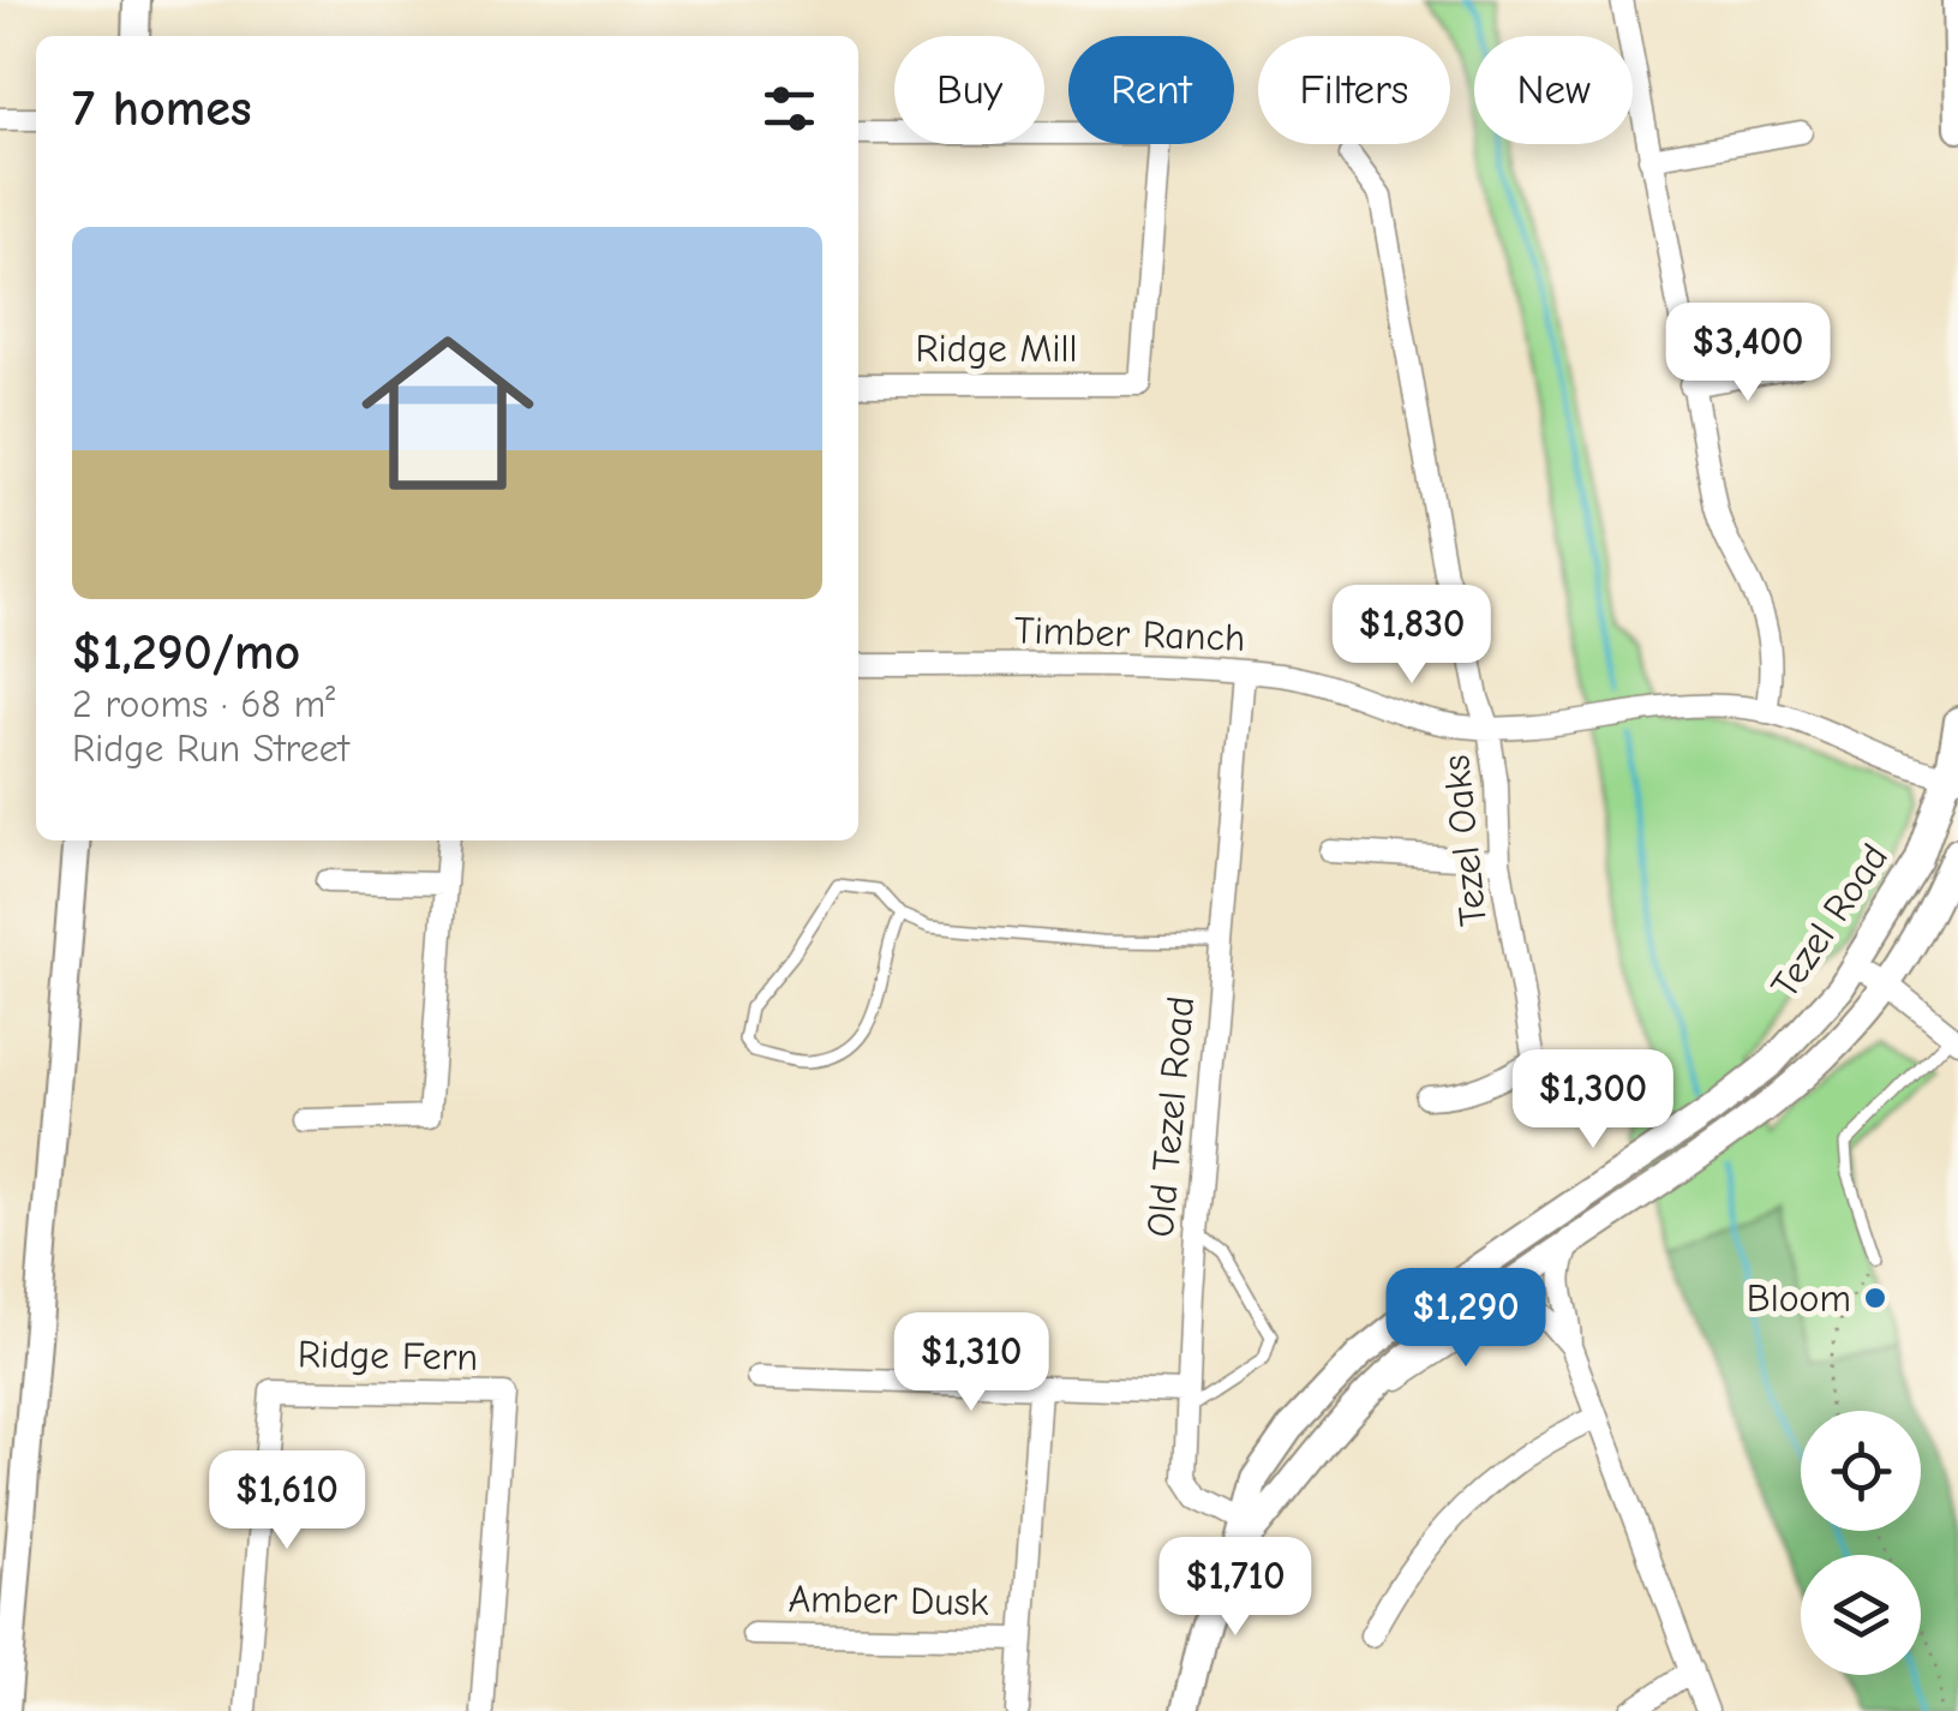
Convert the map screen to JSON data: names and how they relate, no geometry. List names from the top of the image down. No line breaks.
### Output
{"streets":{"main road":["Tezel Road"],"street":["Ridge Mill","Timber Ranch","Tezel Oaks","Old Tezel Road","Ridge Fern","Amber Dusk"]},"crossings":[["Timber Ranch","Tezel Oaks"],["Timber Ranch","Tezel Road"],["Timber Ranch","Old Tezel Road"],["Tezel Road","Old Tezel Road"]],"places":["Bloom"],"page":{"chip":["Buy","Rent","Filters","New"],"heading":"7 homes","list":[{"name":"$1,290/mo","note":"2 rooms · 68 m² · Ridge Run Street"}],"price":["$3,400","$1,830","$1,300","$1,290","$1,310","$1,610","$1,710"]}}
